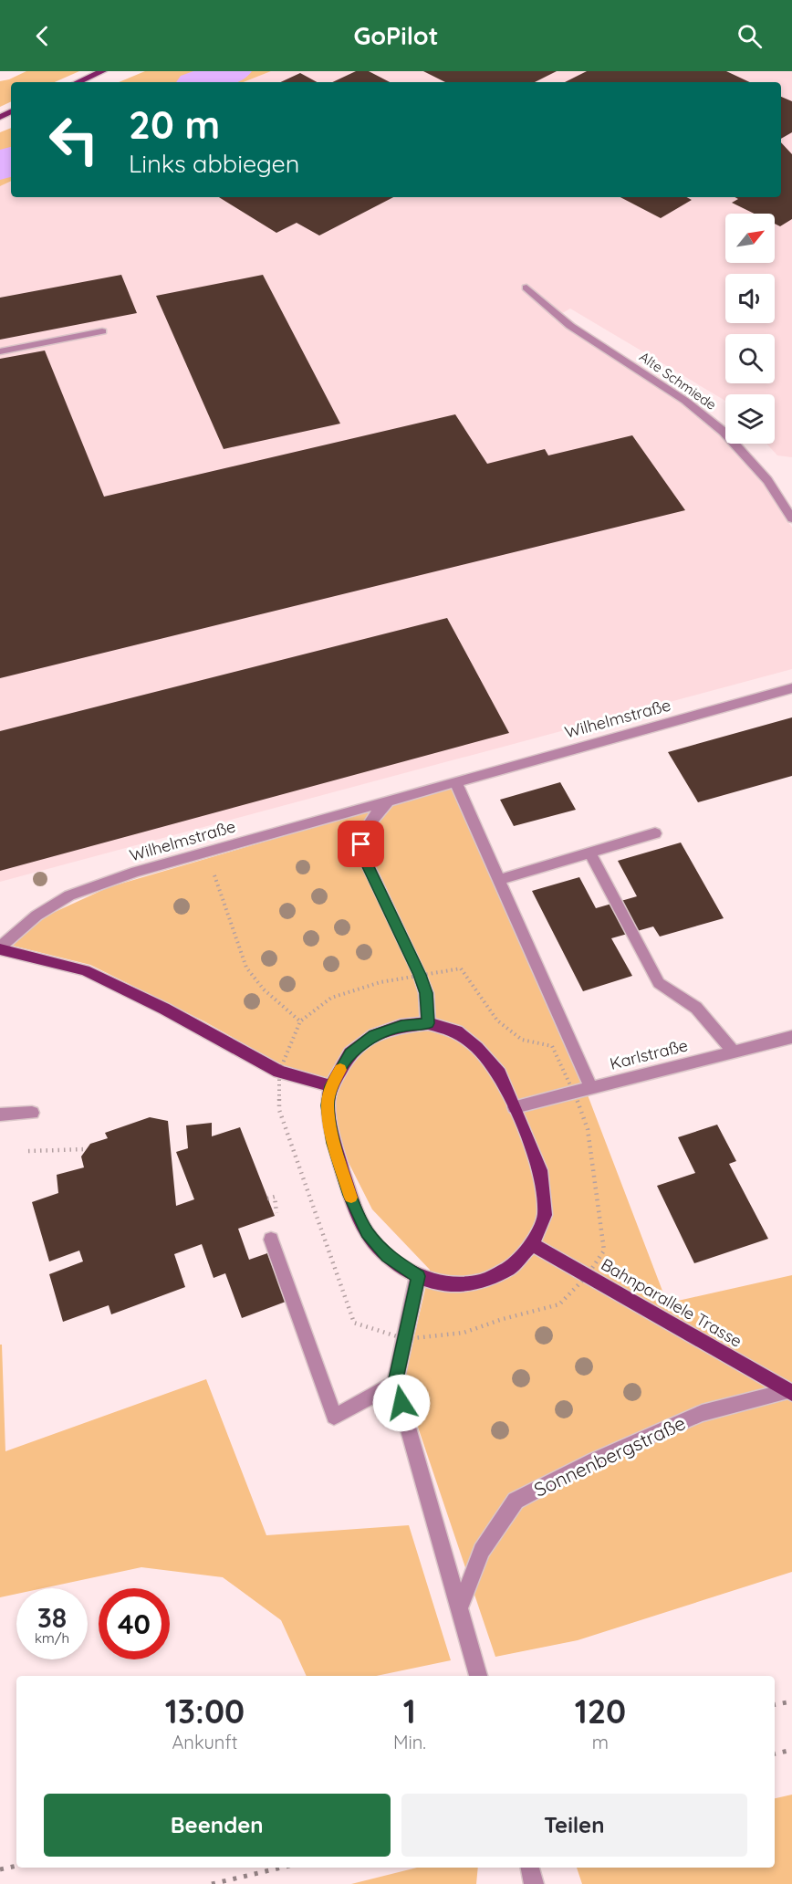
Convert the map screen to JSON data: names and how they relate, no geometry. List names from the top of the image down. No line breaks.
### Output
{"streets":{"main road":["Wilhelmstraße","Bahnparallele Trasse"],"street":["Alte Schmiede","Karlstraße","Sonnenbergstraße"]},"crossings":[["Bahnparallele Trasse","Sonnenbergstraße"]],"north":"top right","page":{"header":"GoPilot","turn":["20 m","Links abbiegen"],"speed":"38 km/h","limit":"40","eta":["13:00","Ankunft","1","Min.","120","m"],"buttons":["Beenden","Teilen"]}}
